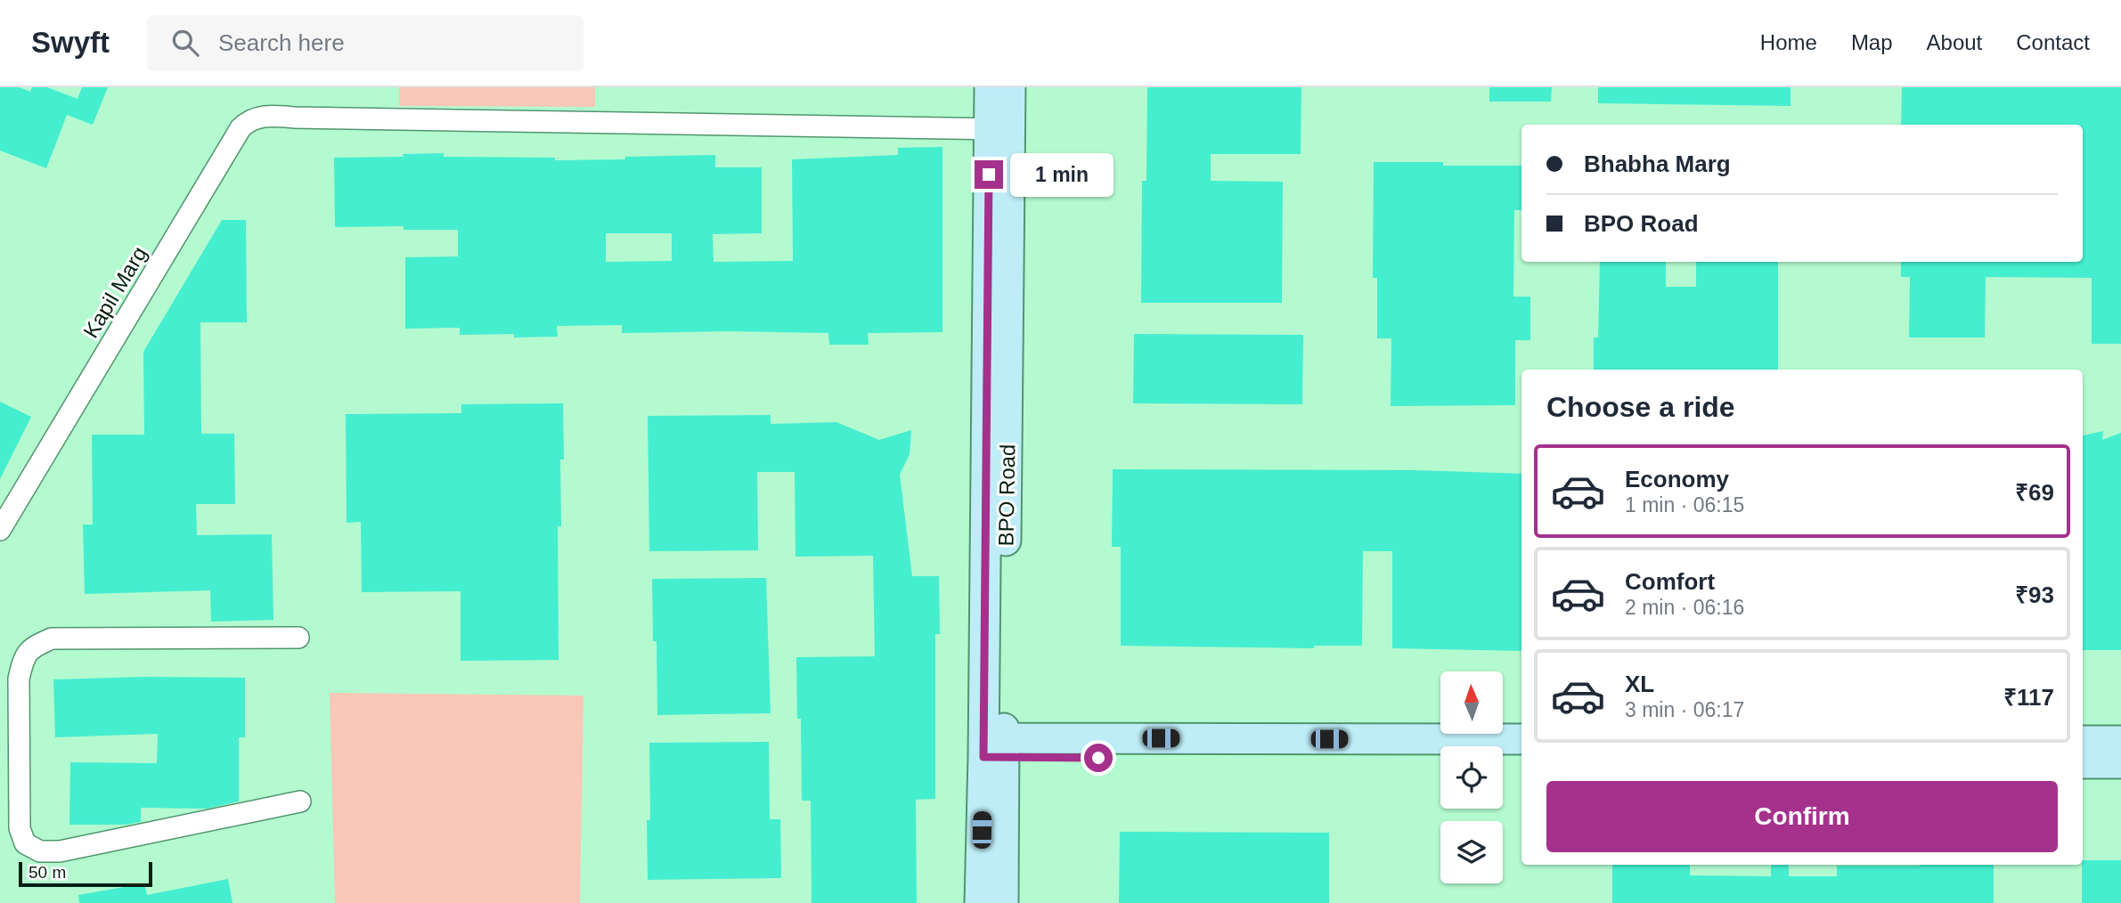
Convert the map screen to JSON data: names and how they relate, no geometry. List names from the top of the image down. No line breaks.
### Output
{"streets":{"street":["Kapil Marg","BPO Road"]},"crossings":[["Kapil Marg","BPO Road"]],"scale_bar":"50 m","north":"top","page":{"header":"Swyft","search":"Search here","nav":["Home","Map","About","Contact"],"banner":["Bhabha Marg","BPO Road"],"bubble":"1 min","heading":"Choose a ride","list":[{"name":"Economy","note":"1 min · 06:15","value":"₹69"},{"name":"Comfort","note":"2 min · 06:16","value":"₹93"},{"name":"XL","note":"3 min · 06:17","value":"₹117"}],"buttons":"Confirm","scale":"50 m"}}
